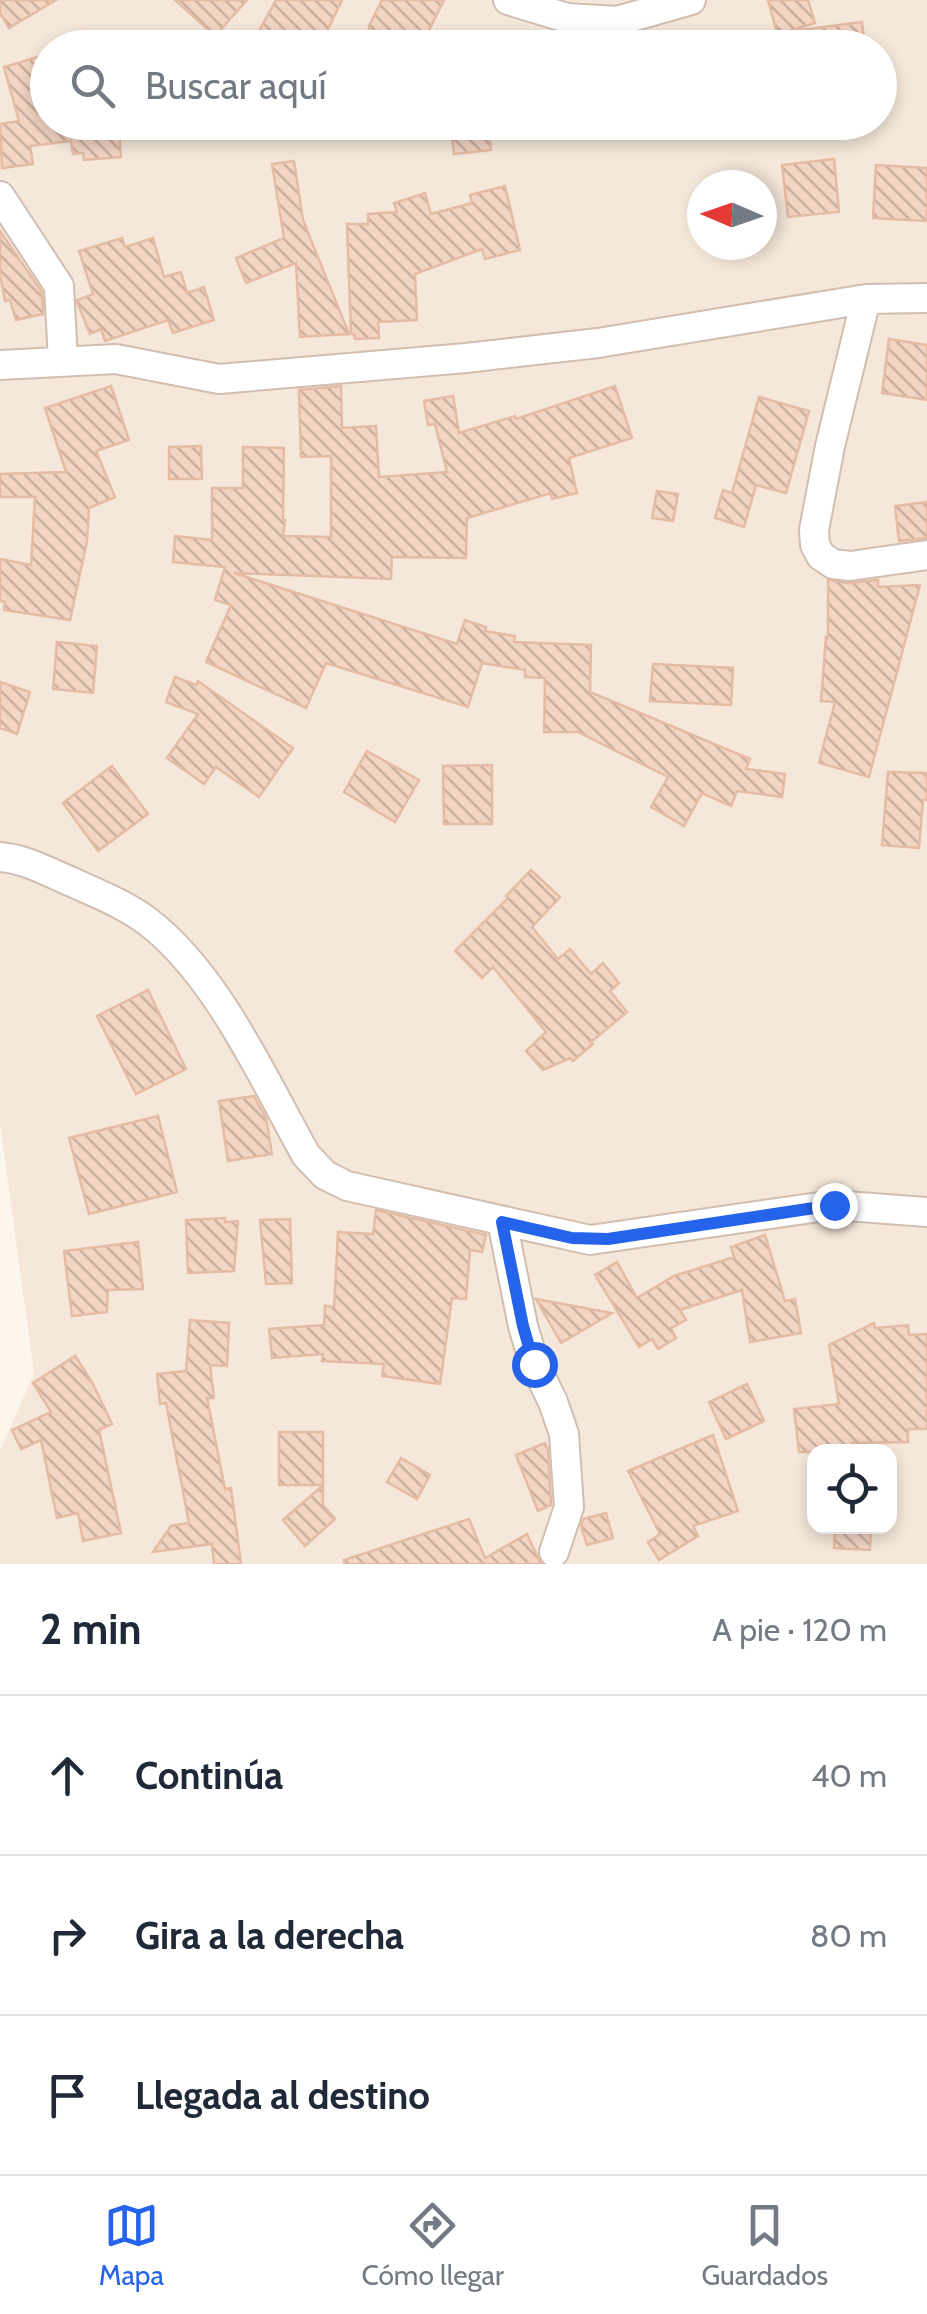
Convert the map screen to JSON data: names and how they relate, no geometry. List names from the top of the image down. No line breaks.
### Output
{"north":"left","page":{"search":"Buscar aquí","heading":["2 min","A pie · 120 m"],"list":[["Continúa","40 m"],["Gira a la derecha","80 m"],"Llegada al destino"],"nav":["Mapa","Cómo llegar","Guardados"]}}
